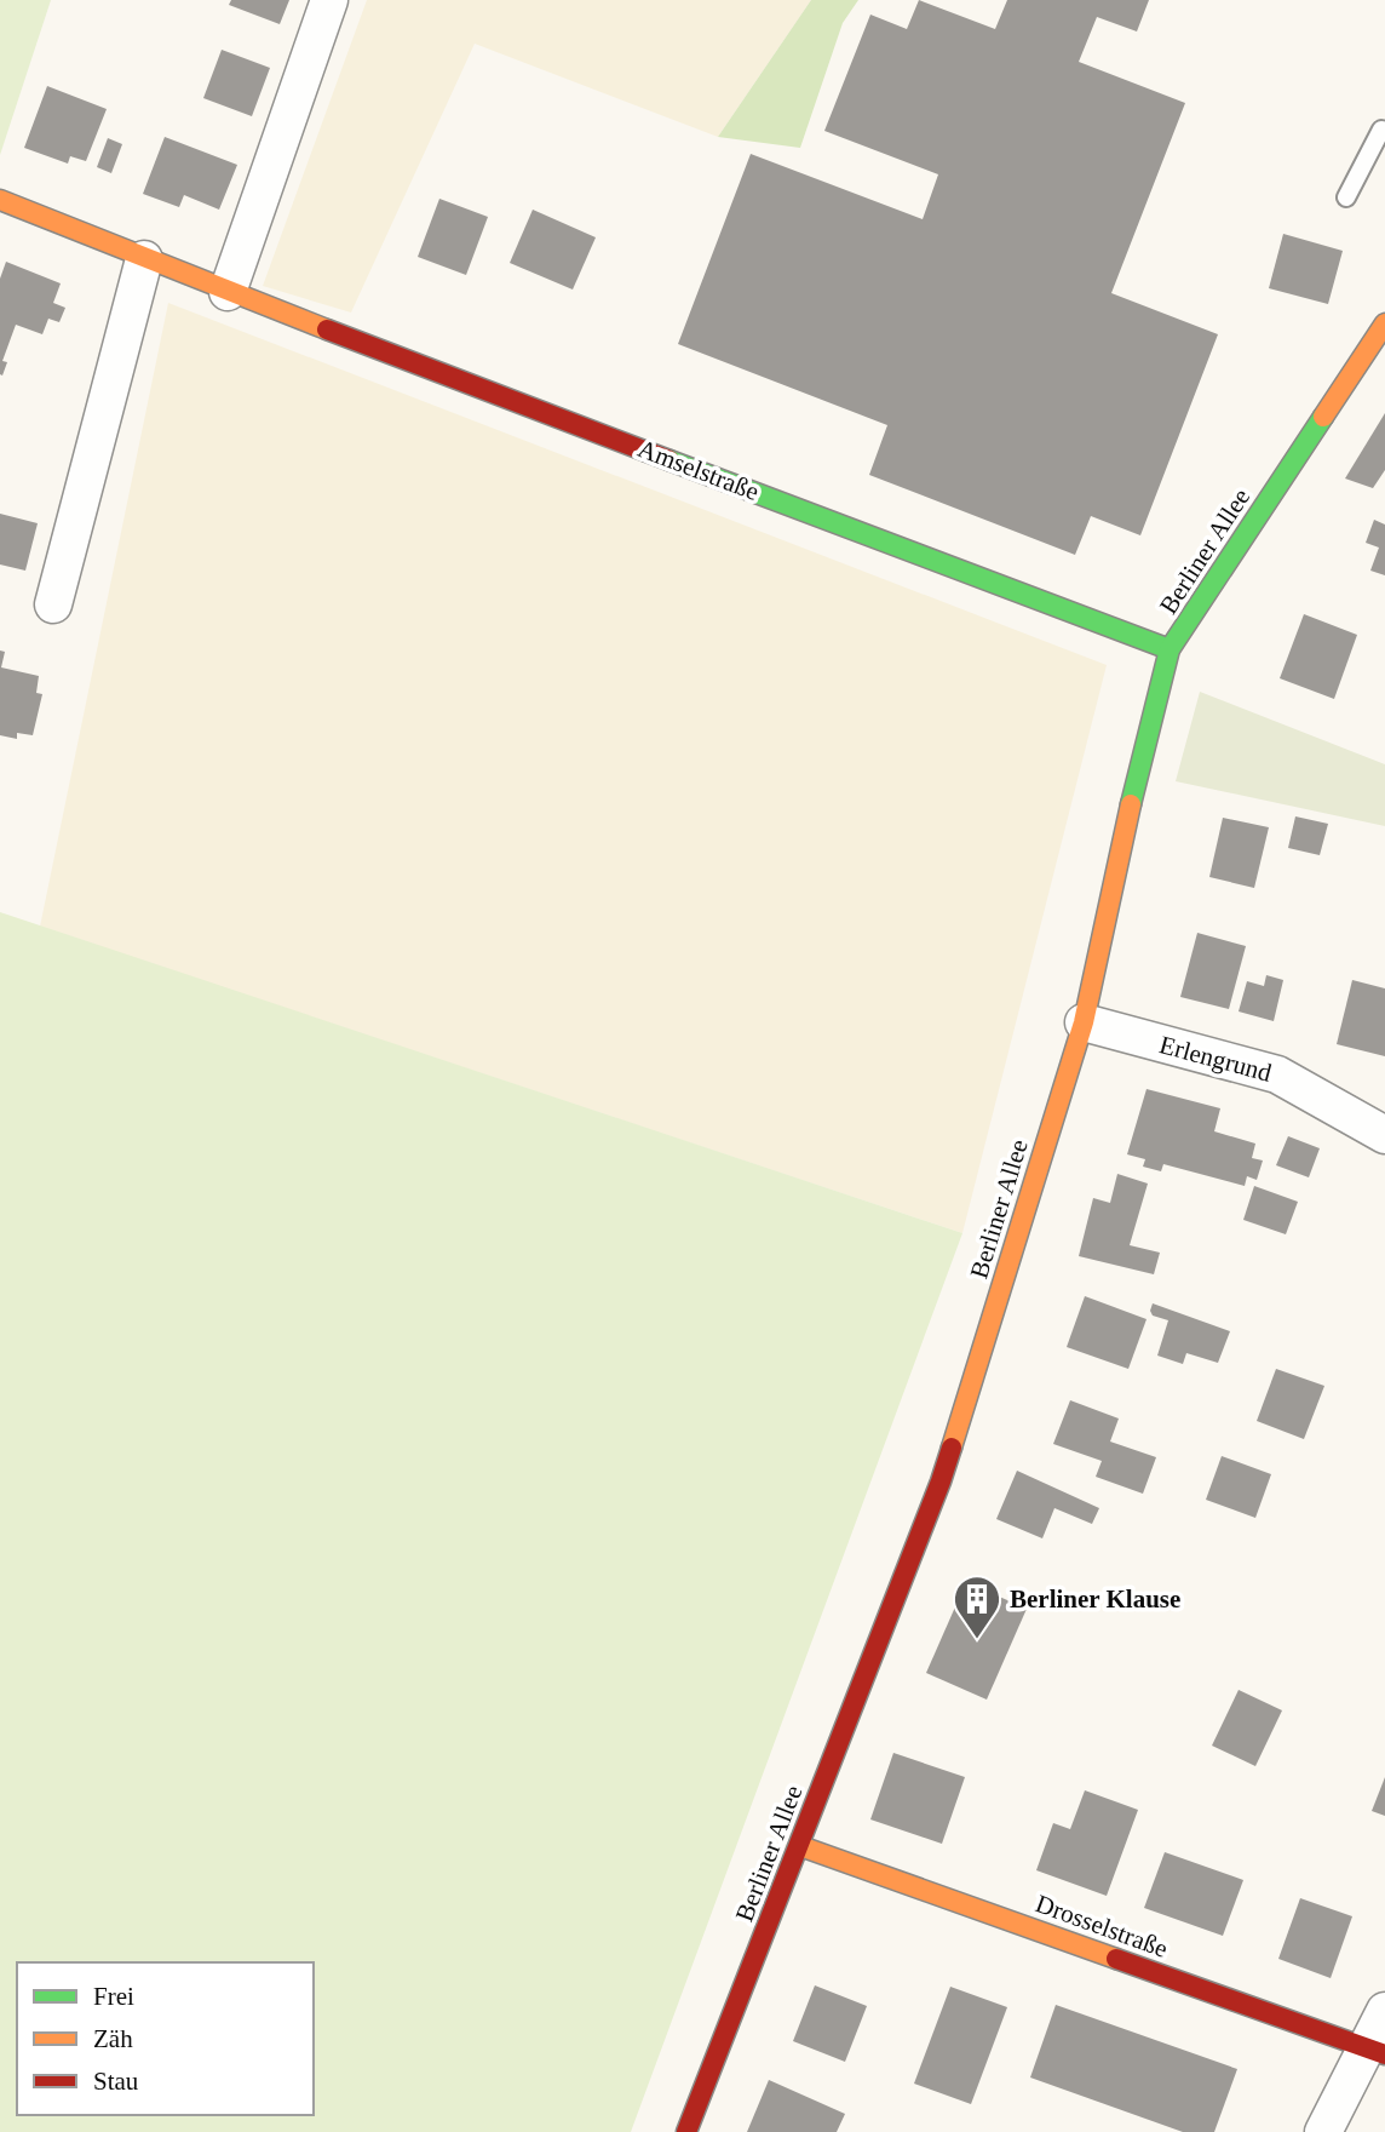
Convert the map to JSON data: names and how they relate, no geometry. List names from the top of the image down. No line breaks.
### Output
{"streets":{"street":["Amselstraße","Berliner Allee","Erlengrund","Drosselstraße"]},"crossings":[["Amselstraße","Berliner Allee"],["Berliner Allee","Erlengrund"],["Berliner Allee","Drosselstraße"]],"places":{"building":["Berliner Klause"]},"legend":["Frei","Zäh","Stau"]}
